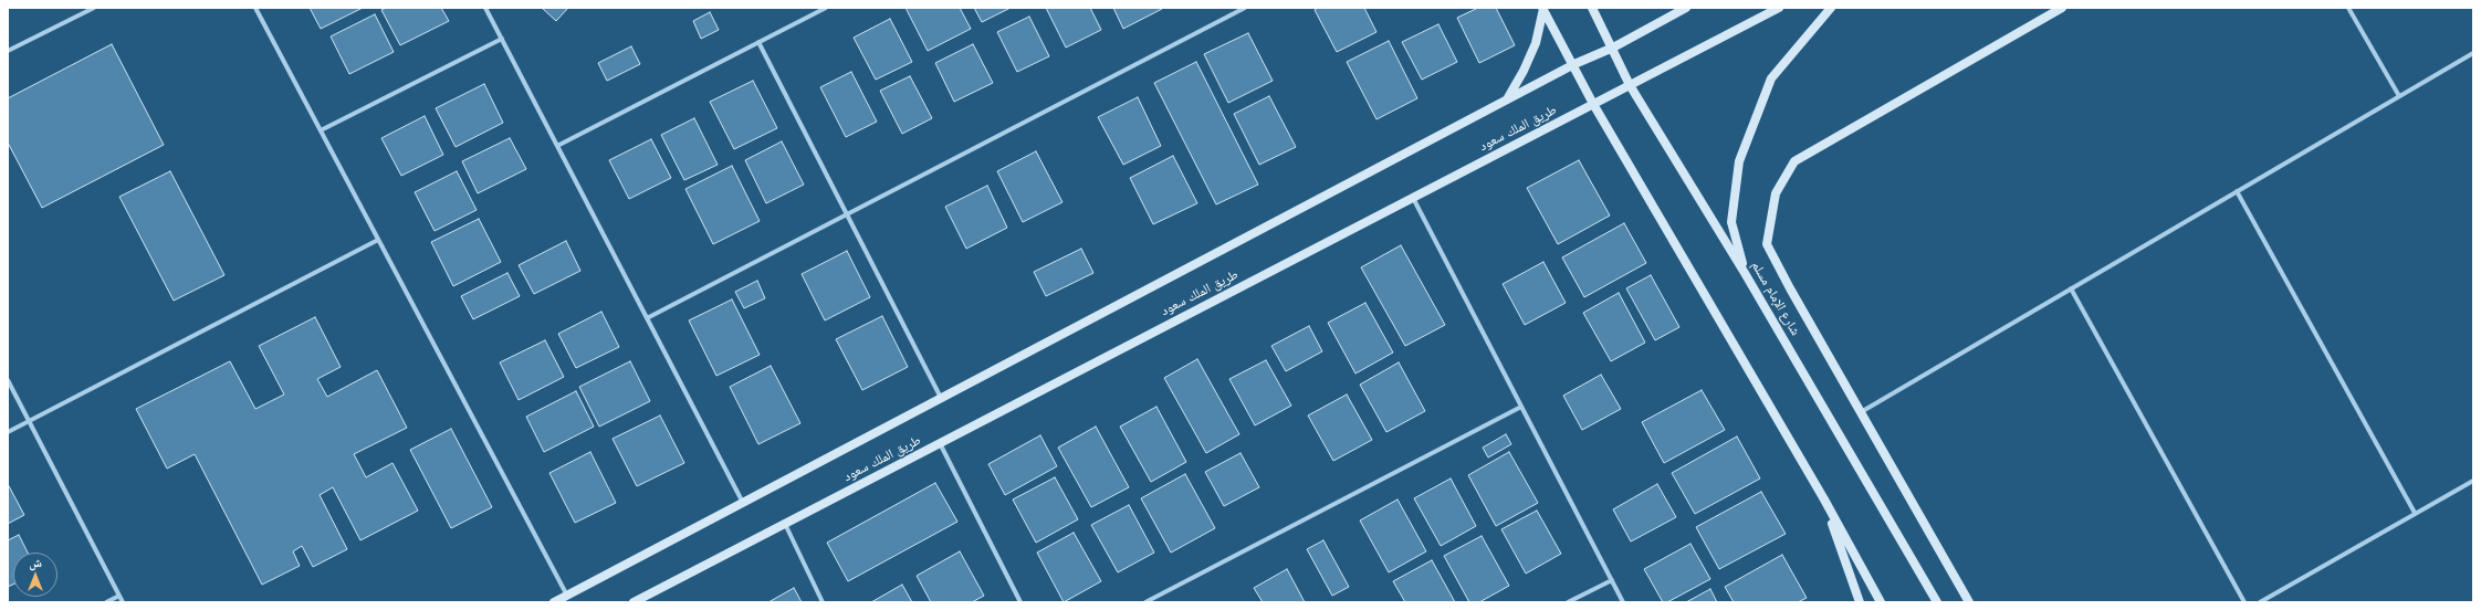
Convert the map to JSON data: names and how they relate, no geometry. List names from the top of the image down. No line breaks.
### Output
{"streets":{"main road":["طريق الملك سعود","شارع الإمام مسلم"]},"crossings":[["طريق الملك سعود","شارع الإمام مسلم"]],"north":"top"}
